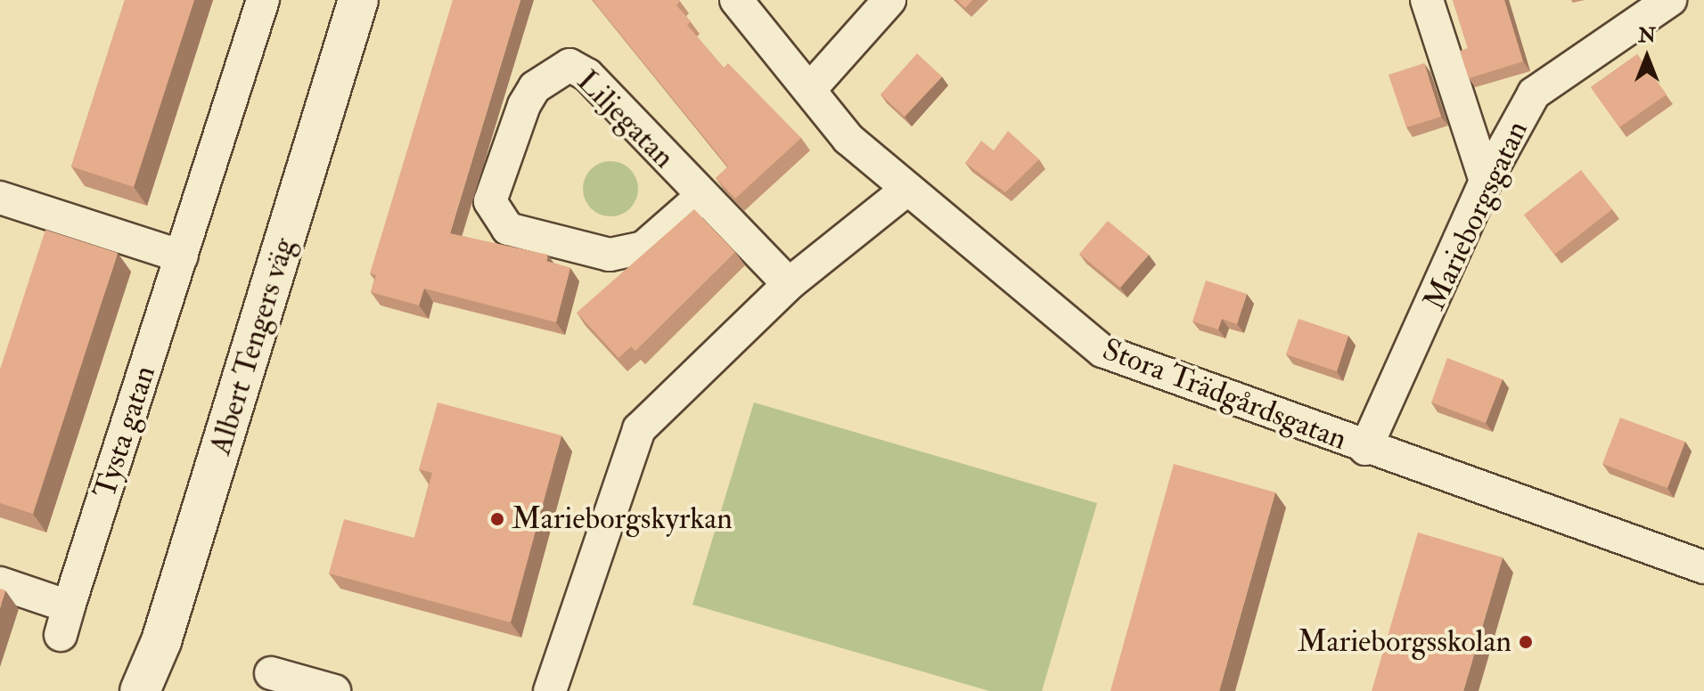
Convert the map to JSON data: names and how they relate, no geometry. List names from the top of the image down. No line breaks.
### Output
{"streets":{"street":["Liljegatan","Marieborgsgatan","Albert Tengers väg","Stora Trädgårdsgatan","Tysta gatan"]},"crossings":[["Marieborgsgatan","Stora Trädgårdsgatan"]],"places":["Marieborgskyrkan","Marieborgsskolan"],"north":"top"}
